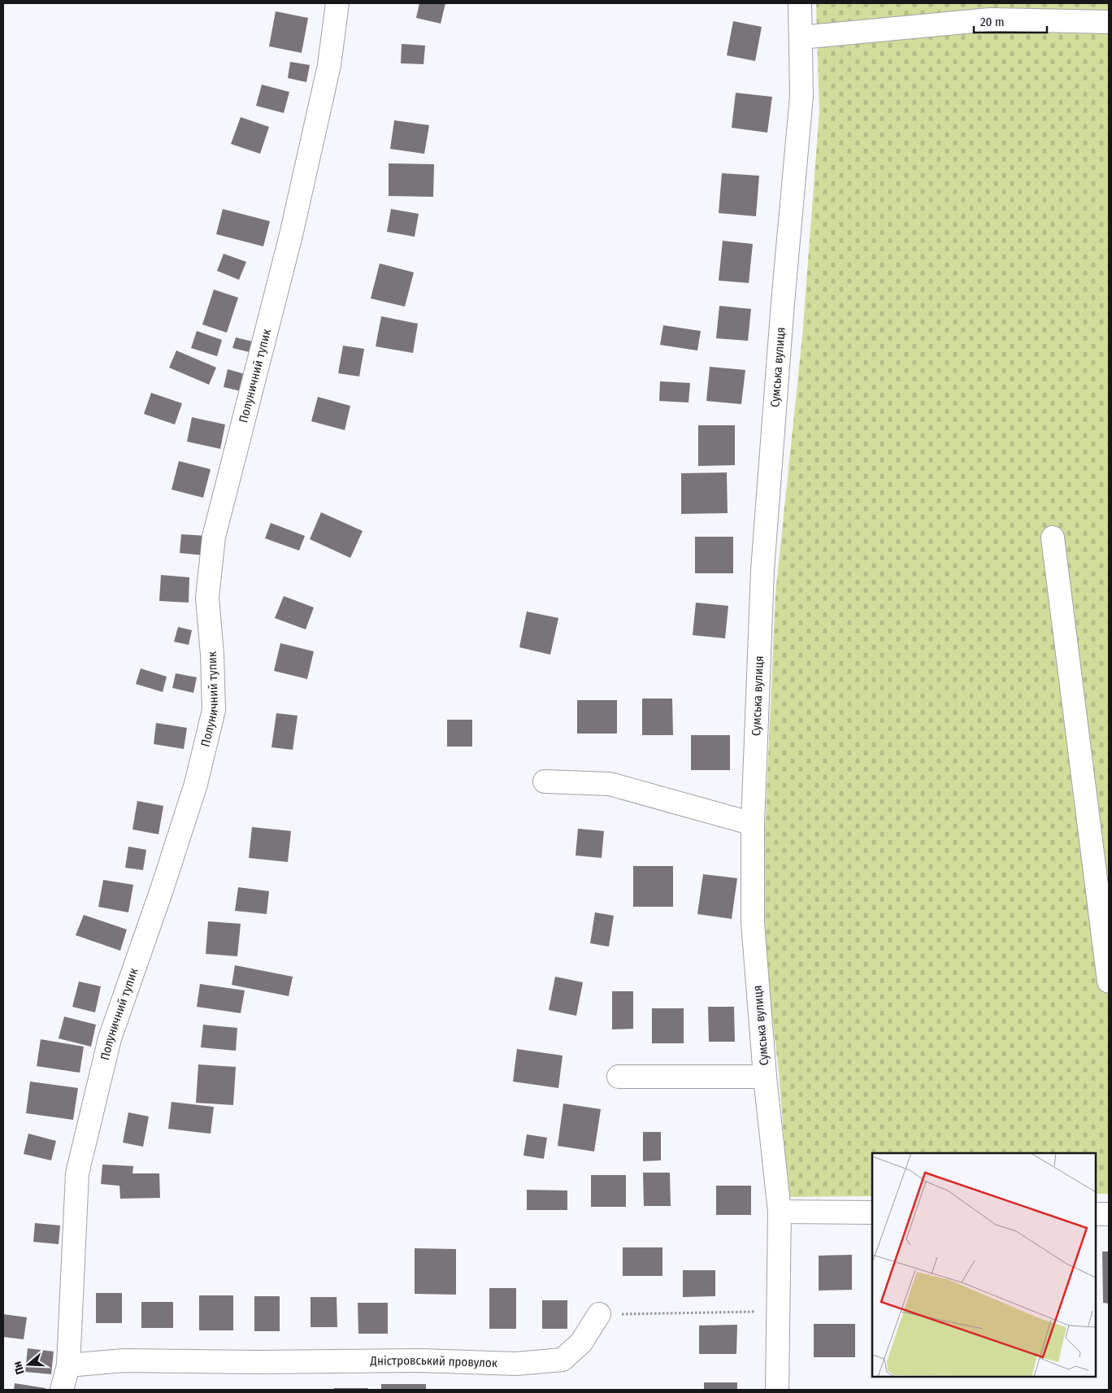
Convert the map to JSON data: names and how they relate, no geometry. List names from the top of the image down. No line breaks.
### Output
{"streets":{"street":["Сумська вулиця","Полуничний тупик","Дністровський провулок"]},"crossings":[["Полуничний тупик","Дністровський провулок"]],"scale_bar":"20 m","north":"left"}
